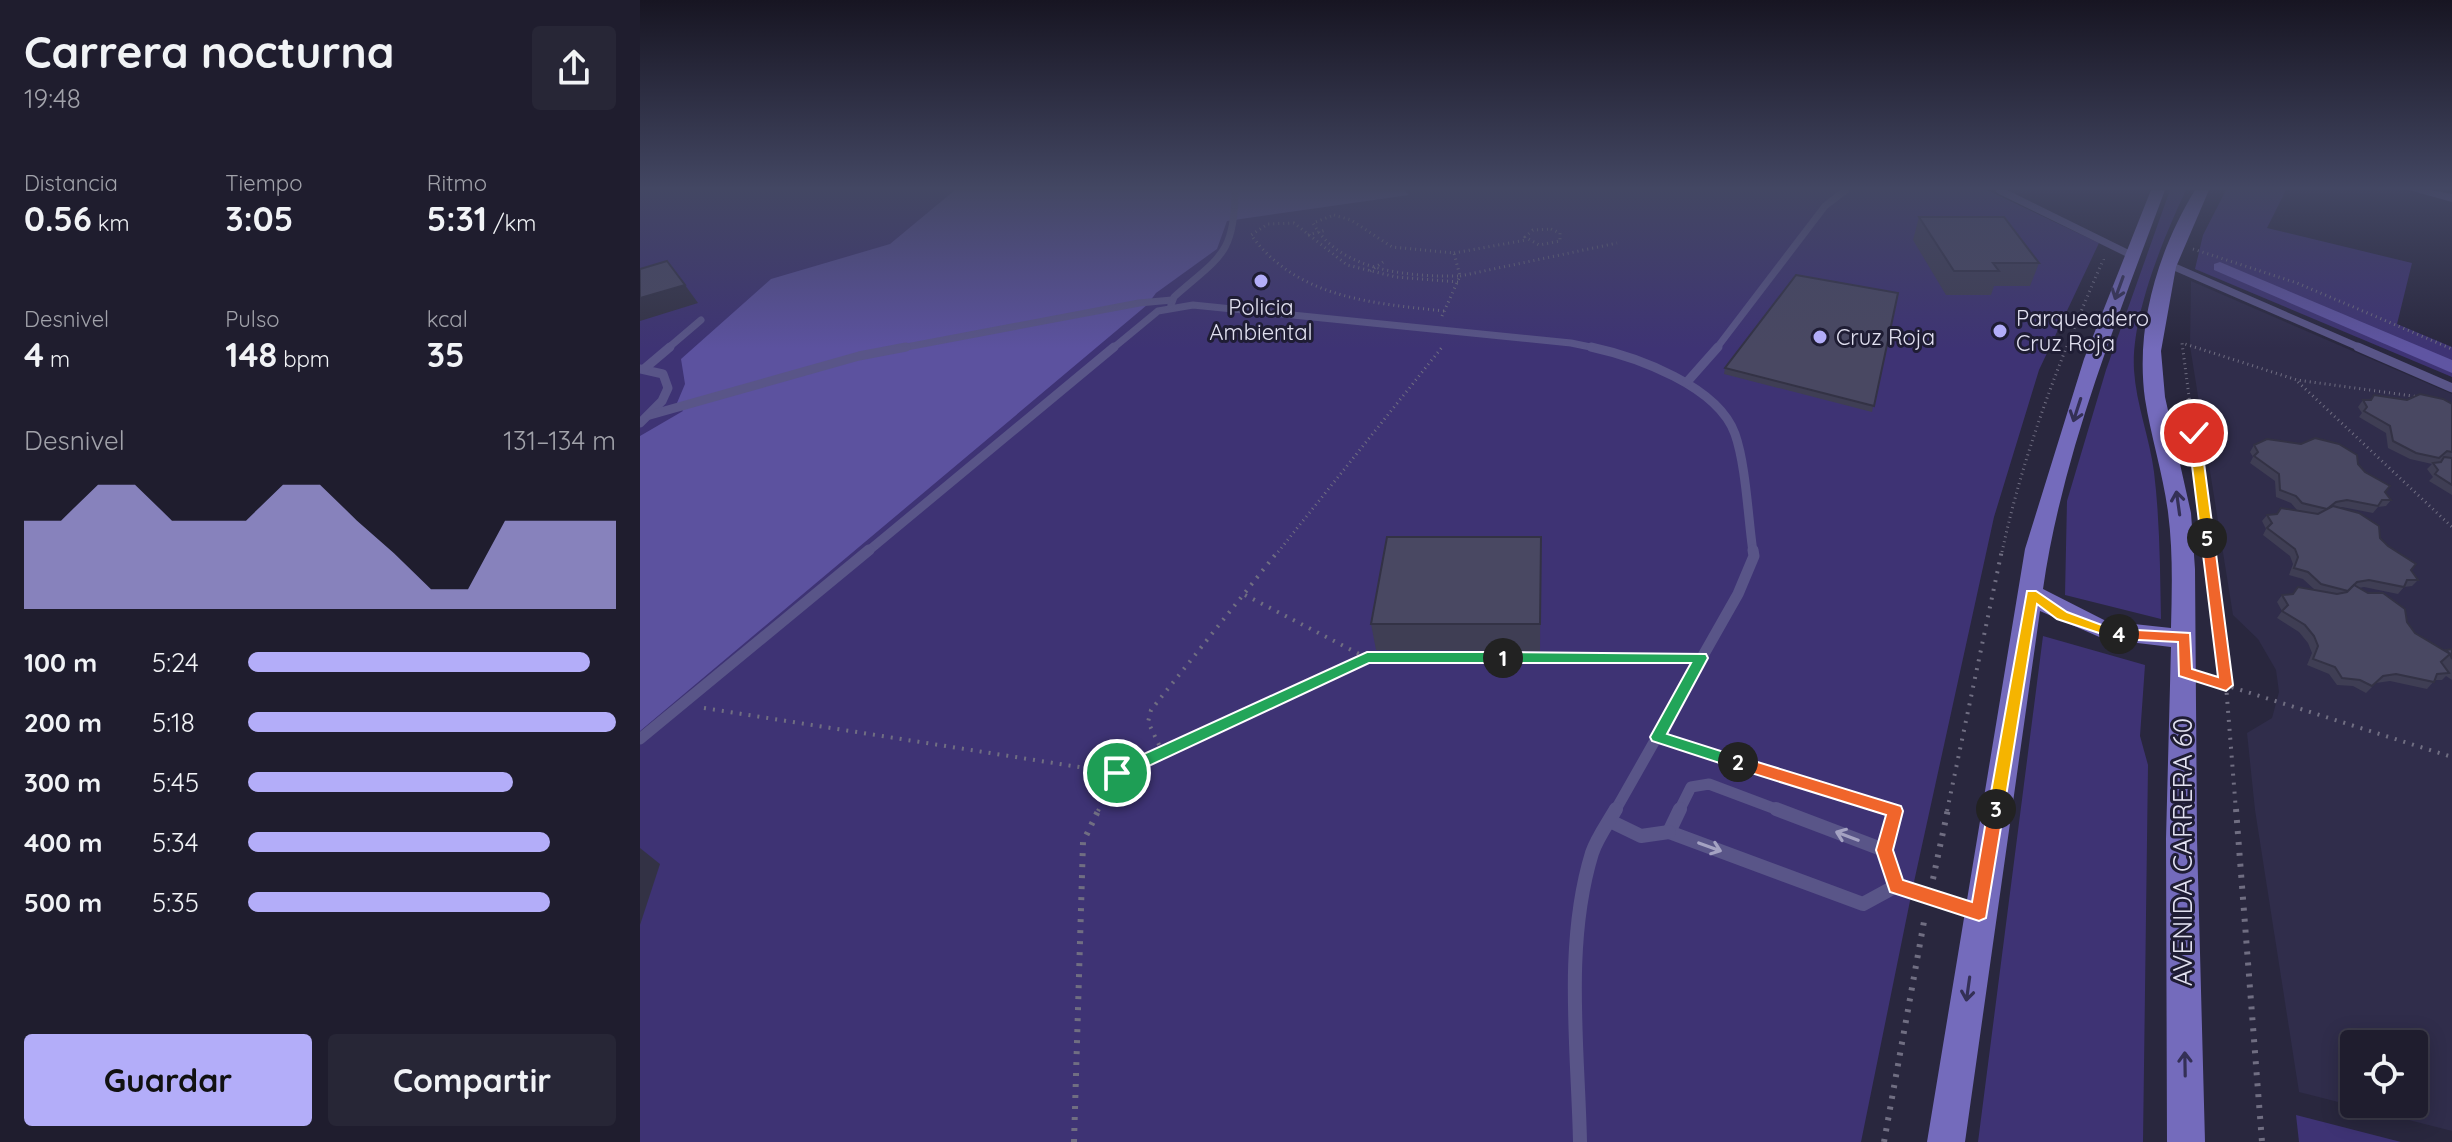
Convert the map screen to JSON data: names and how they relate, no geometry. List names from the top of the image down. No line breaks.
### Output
{"streets":{"main road":["AVENIDA CARRERA 60"]},"places":["Policia Ambiental","Parqueadero Cruz Roja","Cruz Roja"],"page":{"heading":["Carrera nocturna","19:48"],"stats":[["Distancia","0.56 km"],["Tiempo","3:05"],["Ritmo","5:31 /km"],["Desnivel","4 m"],["Pulso","148 bpm"],["kcal","35"]],"chart":["Desnivel","131–134 m"],"pins":["5","4","1","2","3"],"list":[{"name":"100 m","note":"5:24"},{"name":"200 m","note":"5:18"},{"name":"300 m","note":"5:45"},{"name":"400 m","note":"5:34"},{"name":"500 m","note":"5:35"}],"buttons":["Guardar","Compartir"]}}
